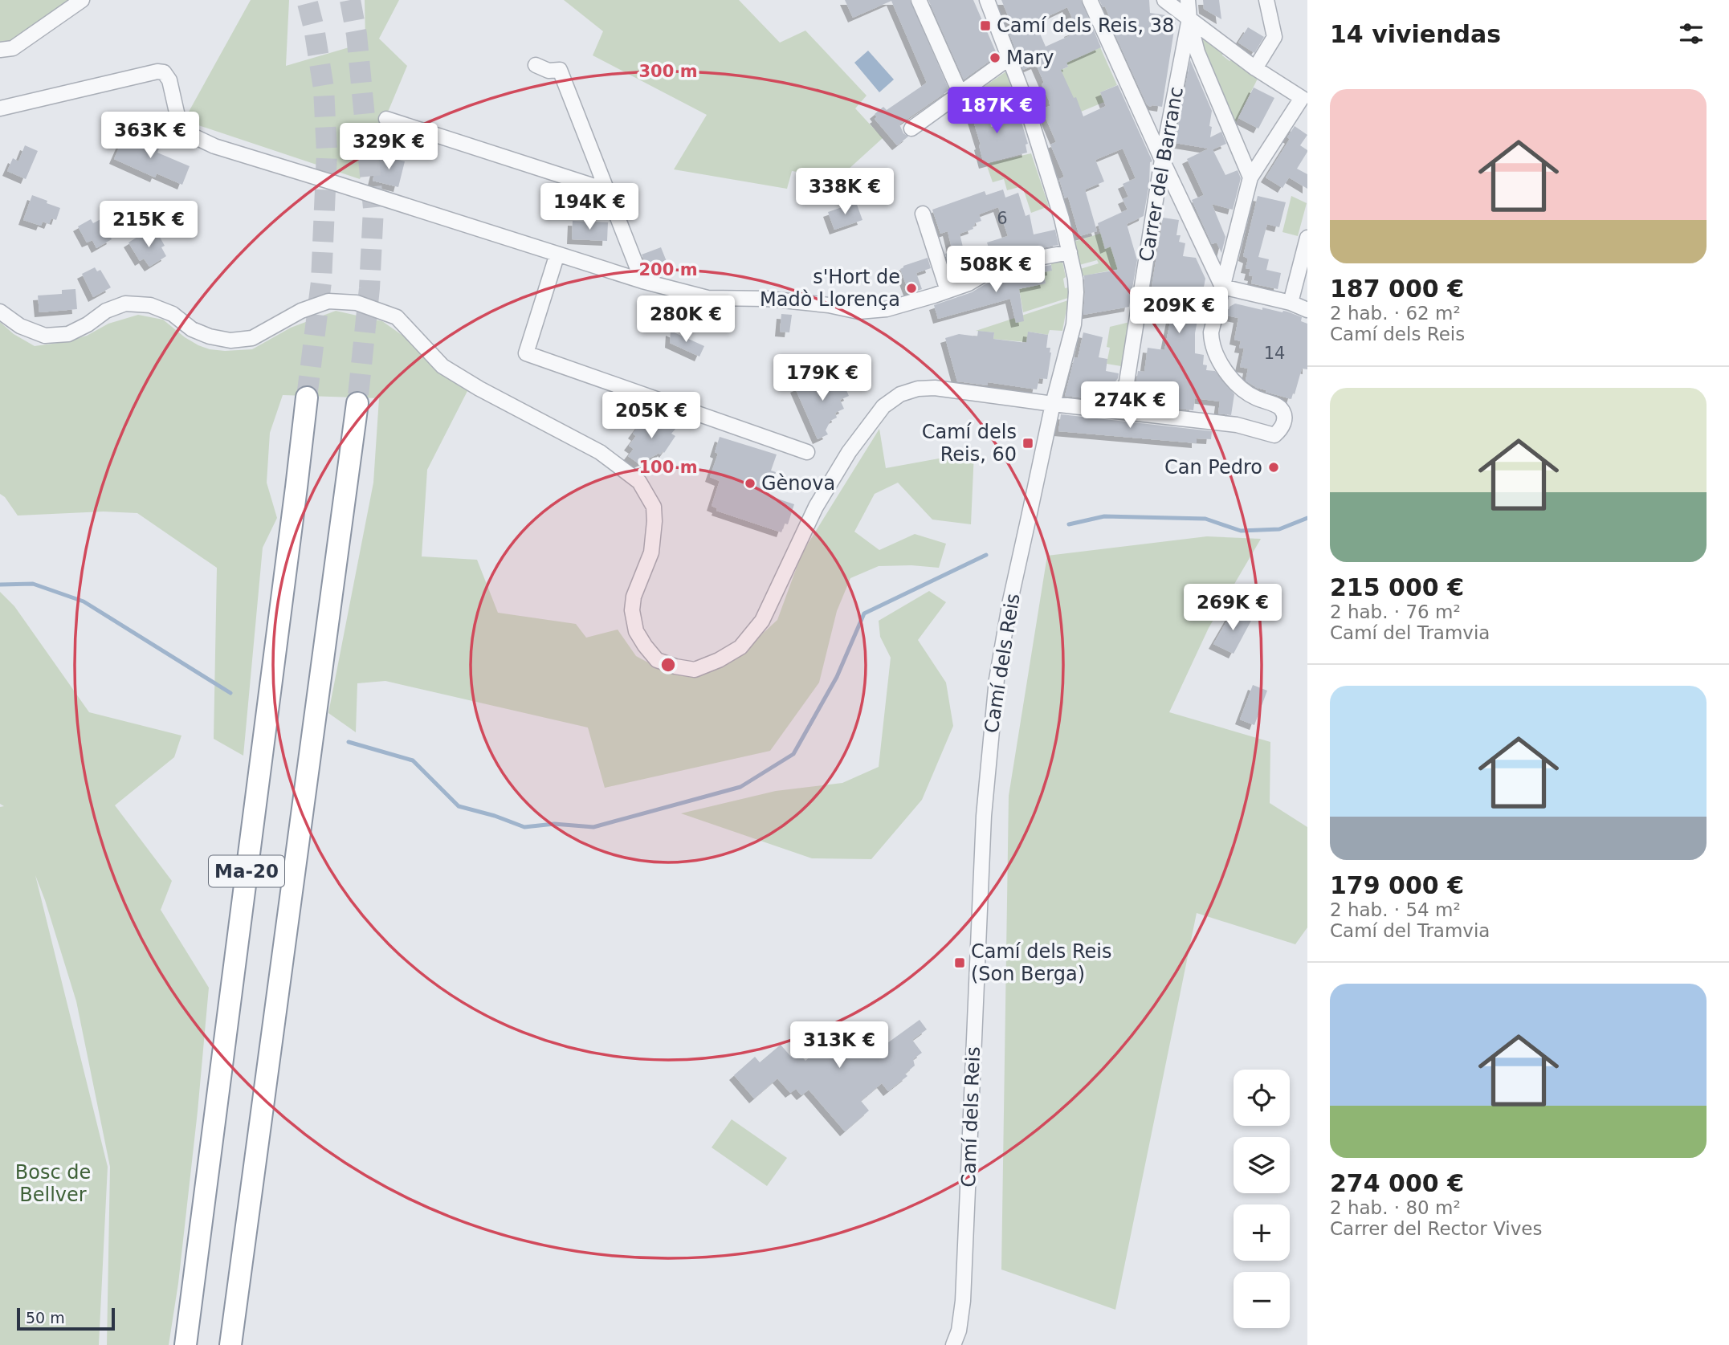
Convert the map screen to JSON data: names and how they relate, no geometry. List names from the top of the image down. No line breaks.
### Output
{"streets":{"highway":["Ma-20"],"street":["Carrer del Barranc","Camí dels Reis"]},"parks":["Bosc de Bellver"],"places":{"transit":["Camí dels Reis, 38","Camí dels Reis, 60","Camí dels Reis (Son Berga)"],"other":["Mary","s'Hort de Madò Llorença","Can Pedro","Gènova"]},"house_numbers":["6","14"],"scale_bar":"50 m","page":{"heading":"14 viviendas","list":[{"name":"187 000 €","note":"2 hab. · 62 m² · Camí dels Reis"},{"name":"215 000 €","note":"2 hab. · 76 m² · Camí del Tramvia"},{"name":"179 000 €","note":"2 hab. · 54 m² · Camí del Tramvia"},{"name":"274 000 €","note":"2 hab. · 80 m² · Carrer del Rector Vives"}],"price":["187K €","363K €","329K €","338K €","194K €","215K €","508K €","209K €","280K €","179K €","274K €","205K €","269K €","313K €"],"map_buttons":["+","−"],"scale":"50 m"},"rings":["300 m","200 m","100 m"]}
